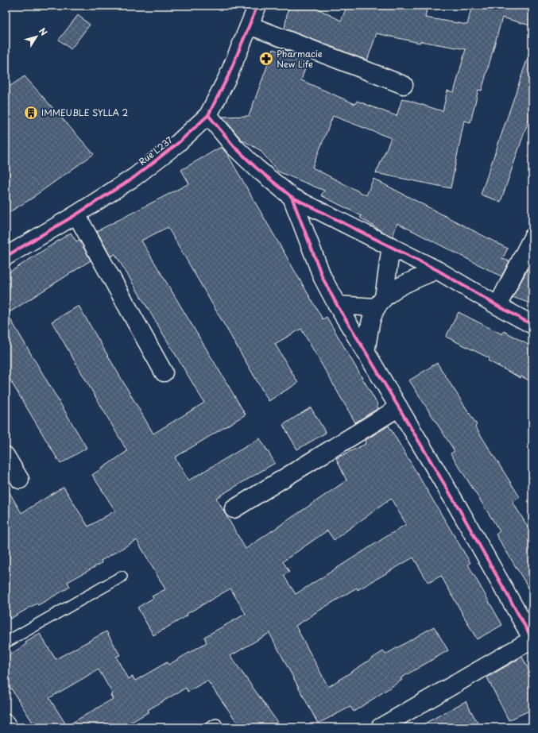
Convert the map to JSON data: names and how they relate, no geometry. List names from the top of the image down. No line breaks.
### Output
{"streets":{"street":["Rue L237"]},"places":{"pharmacy":["Pharmacie New Life"],"building":["IMMEUBLE SYLLA 2"]},"north":"top right"}
